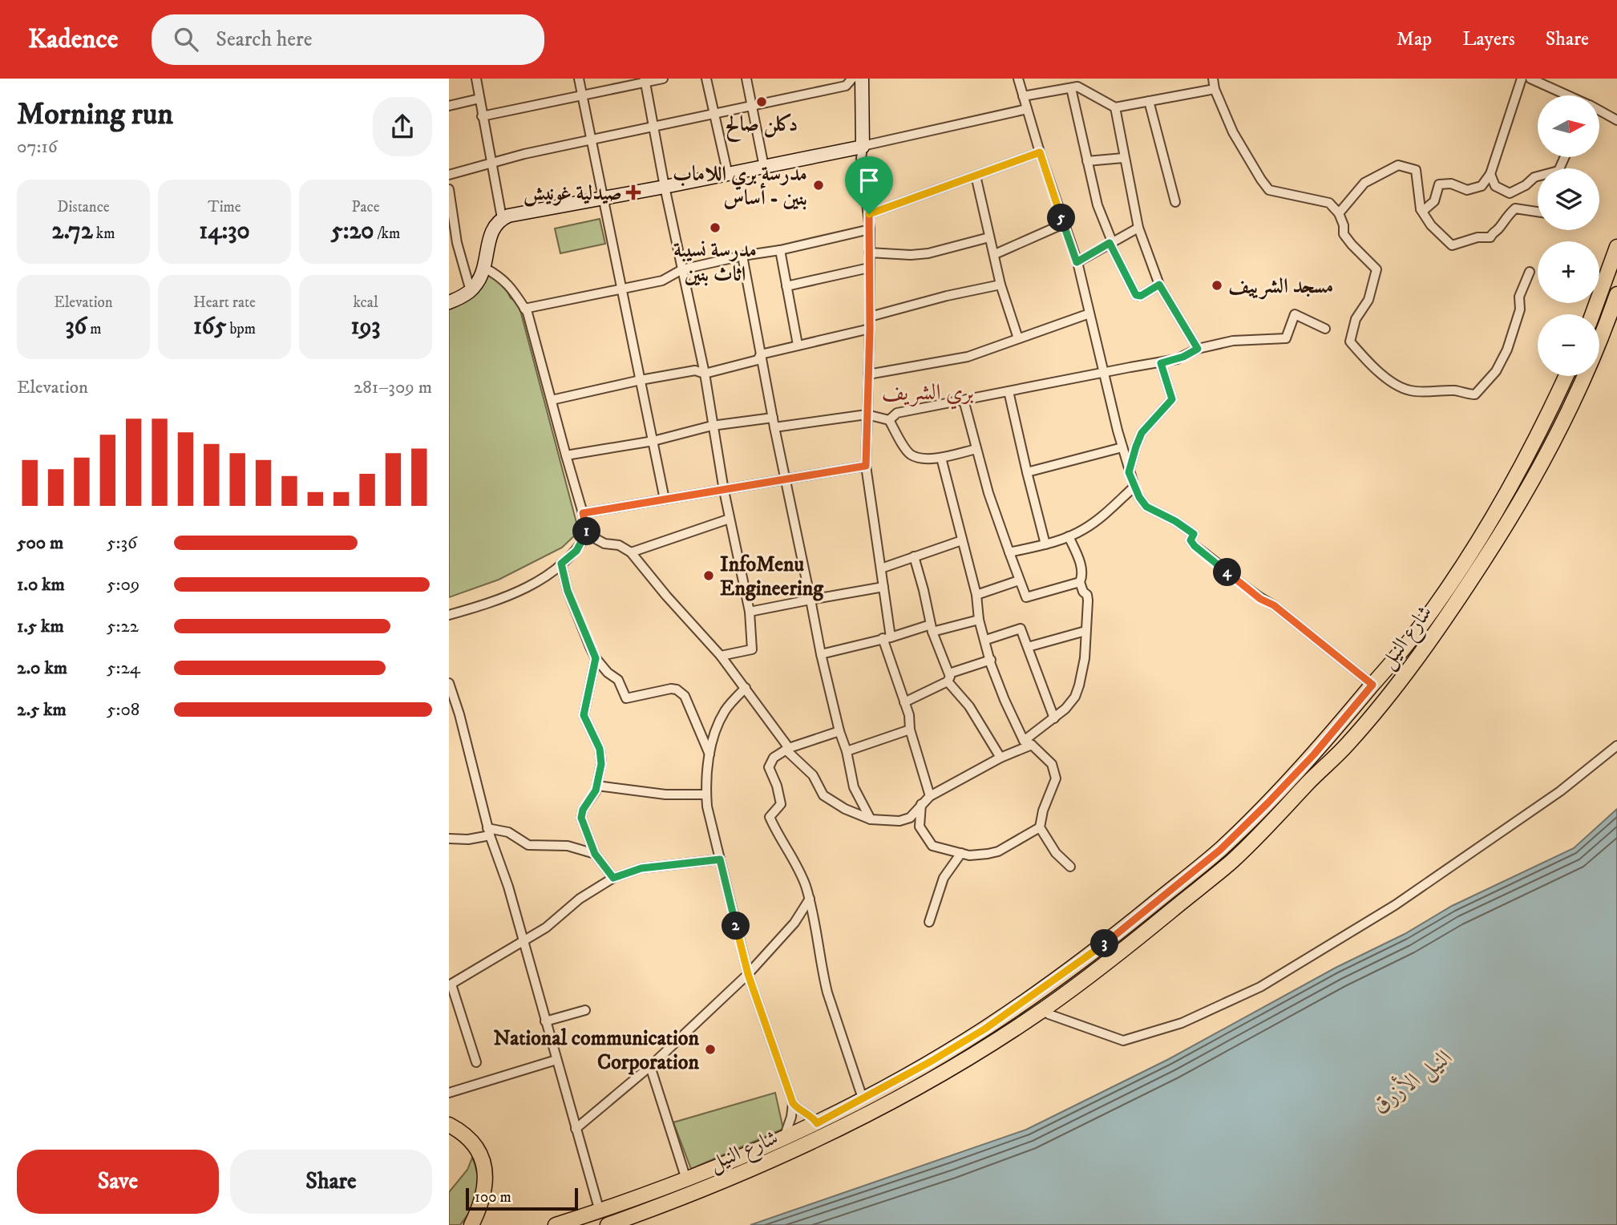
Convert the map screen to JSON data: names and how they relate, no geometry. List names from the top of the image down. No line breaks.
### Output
{"streets":{"main road":["شارع النيل"]},"districts":["بري الشريف"],"water":["النيل الأزرق"],"places":{"other":["دكلن صالح","مدرسة بري اللاماب بنين - أساس","مدرسة نسيبة اثاث بنين","مسجد الشرييف","InfoMenu Engineering","National communication Corporation"],"health":["صيدلية غونيش"]},"scale_bar":"100 m","north":"right","page":{"header":"Kadence","search":"Search here","nav":["Map","Layers","Share"],"heading":["Morning run","07:16"],"map_buttons":["+","−"],"stats":[["Distance","2.72 km"],["Time","14:30"],["Pace","5:20 /km"],["Elevation","36 m"],["Heart rate","165 bpm"],["kcal","193"]],"pins":["5","1","4","2","3"],"chart":["Elevation","281–309 m"],"list":[{"name":"500 m","note":"5:36"},{"name":"1.0 km","note":"5:09"},{"name":"1.5 km","note":"5:22"},{"name":"2.0 km","note":"5:24"},{"name":"2.5 km","note":"5:08"}],"buttons":["Save","Share"],"scale":"100 m"}}
